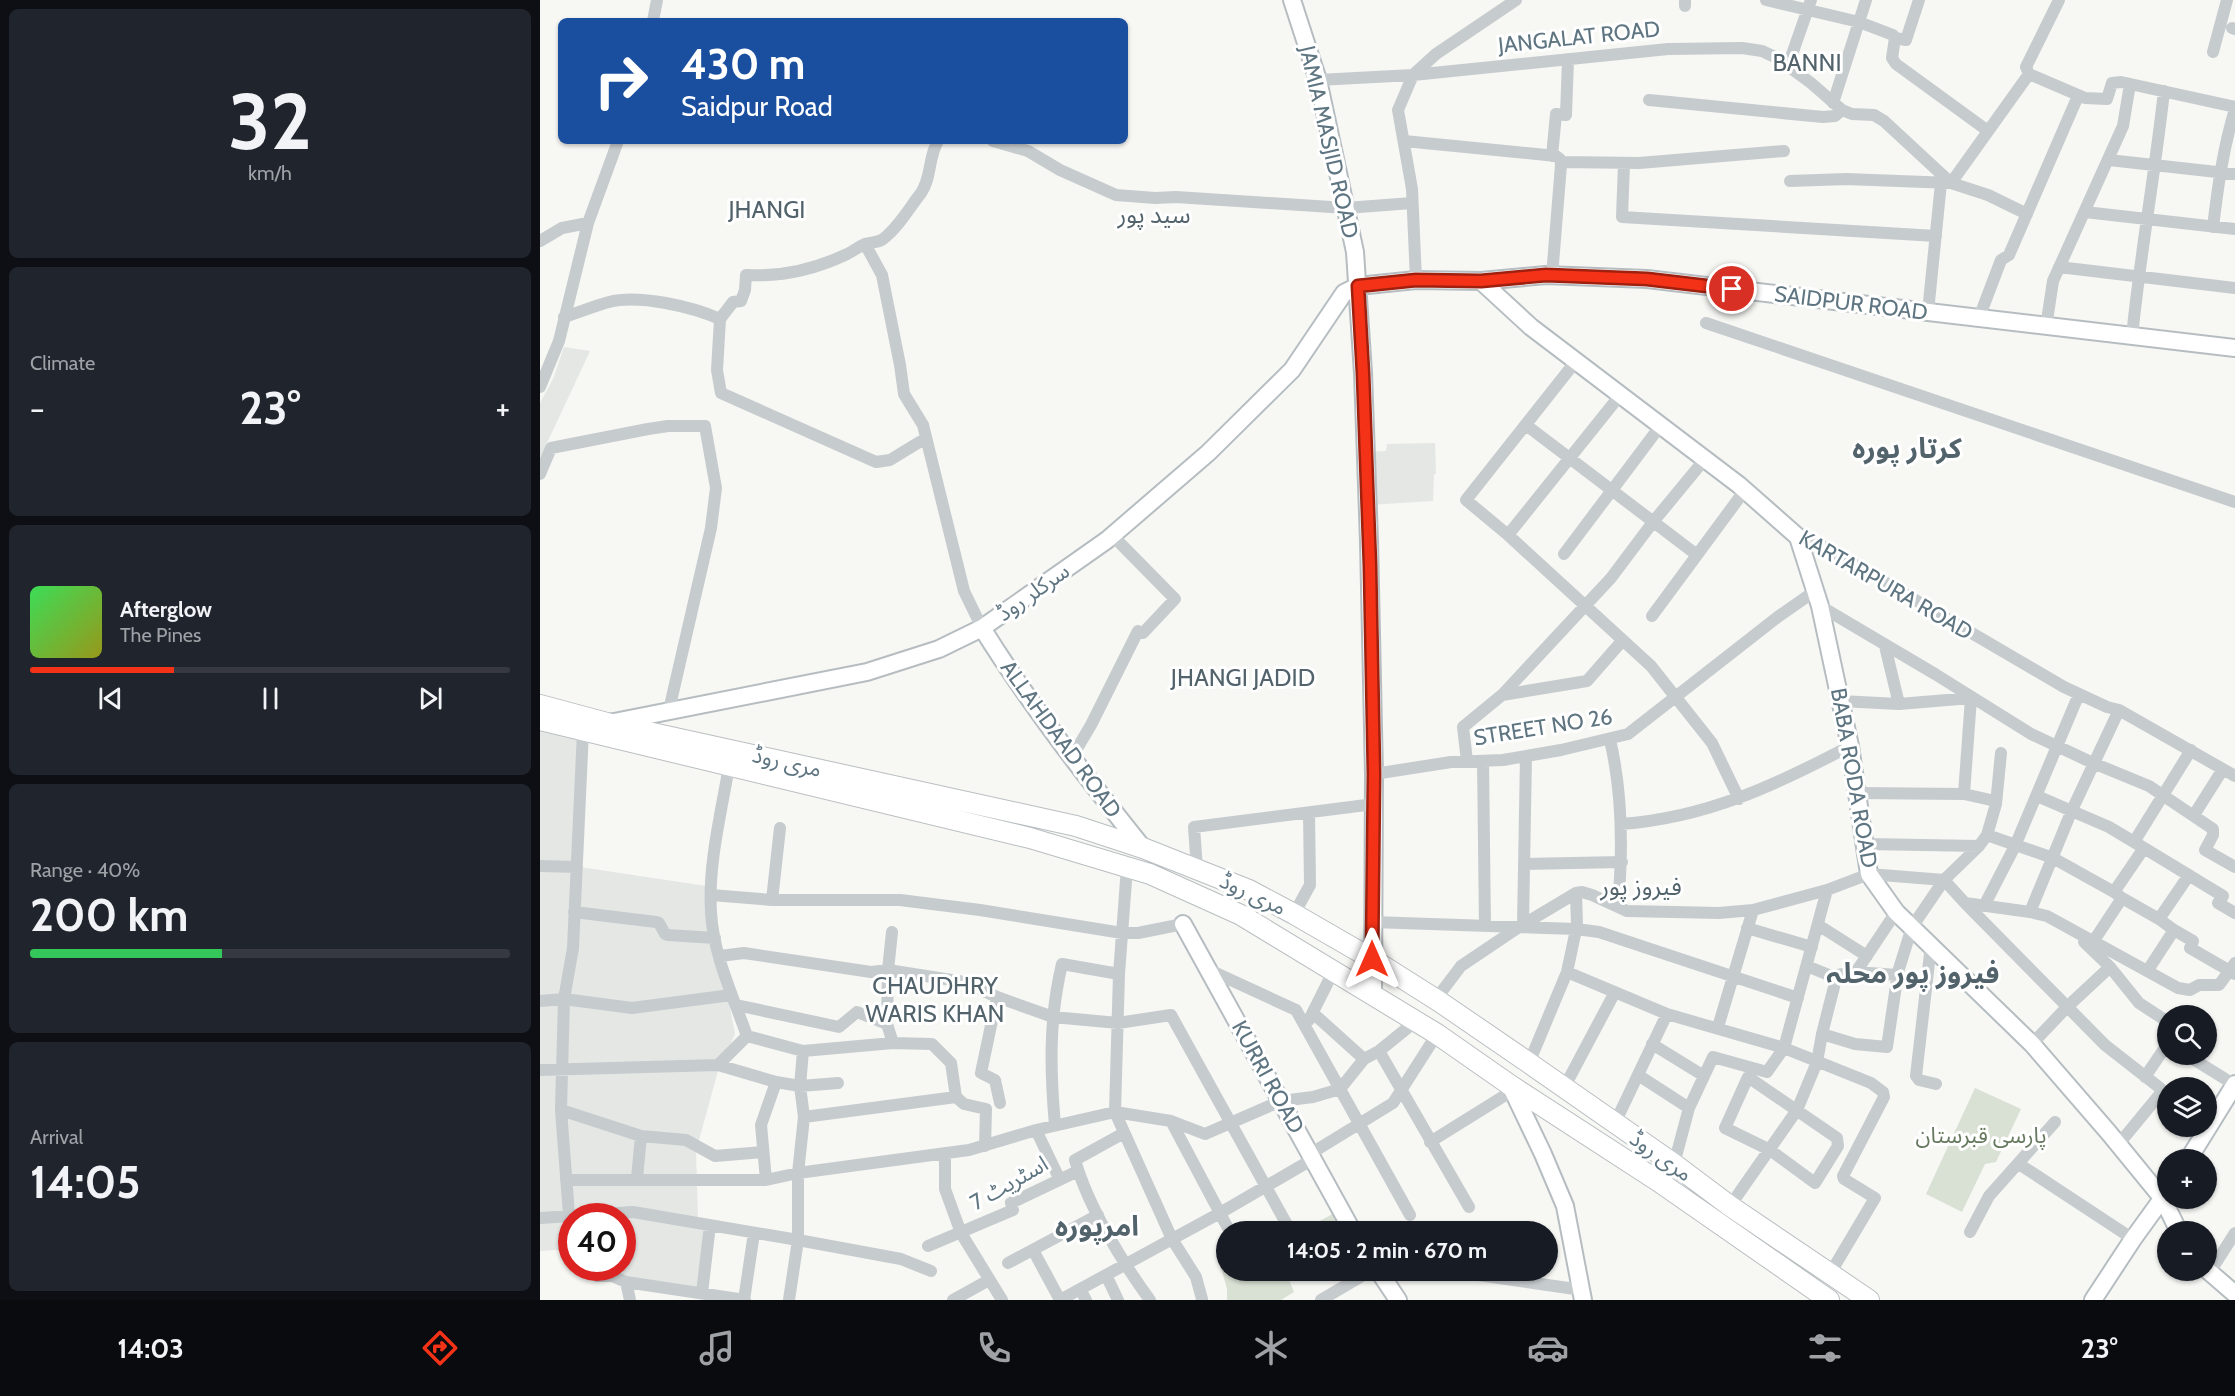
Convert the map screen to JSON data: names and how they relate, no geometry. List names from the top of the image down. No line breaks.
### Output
{"streets":{"main road":["مری روڈ"],"street":["JANGALAT ROAD","JAMIA MASJID ROAD","SAIDPUR ROAD","KARTARPURA ROAD","سرکلر روڈ","STREET NO 26","ALLAHDAAD ROAD","BABA RODA ROAD","KURRI ROAD","اسٹریٹ 7"]},"crossings":[["JANGALAT ROAD","JAMIA MASJID ROAD"],["JAMIA MASJID ROAD","SAIDPUR ROAD"],["JAMIA MASJID ROAD","سرکلر روڈ"],["JAMIA MASJID ROAD","STREET NO 26"],["JAMIA MASJID ROAD","مری روڈ"],["SAIDPUR ROAD","KARTARPURA ROAD"],["SAIDPUR ROAD","سرکلر روڈ"],["KARTARPURA ROAD","BABA RODA ROAD"],["سرکلر روڈ","ALLAHDAAD ROAD"],["سرکلر روڈ","مری روڈ"],["STREET NO 26","BABA RODA ROAD"],["ALLAHDAAD ROAD","مری روڈ"]],"districts":["BANNI","JHANGI","سید پور","کرتار پورہ","JHANGI JADID","فیروز پور","فیروز پور محلہ","CHAUDHRY WARIS KHAN","امرپورہ"],"parks":["پارسی قبرستان"],"page":{"tile":[["32","km/h"],"Climate",["Range · 40%","200 km"],["Arrival","14:05"]],"turn":["430 m","Saidpur Road"],"heat":["−","23°","+"],"song":["Afterglow","The Pines"],"map_buttons":["+","−"],"limit":"40","trip":"14:05 · 2 min · 670 m","tabs":["14:03","23°"]}}
